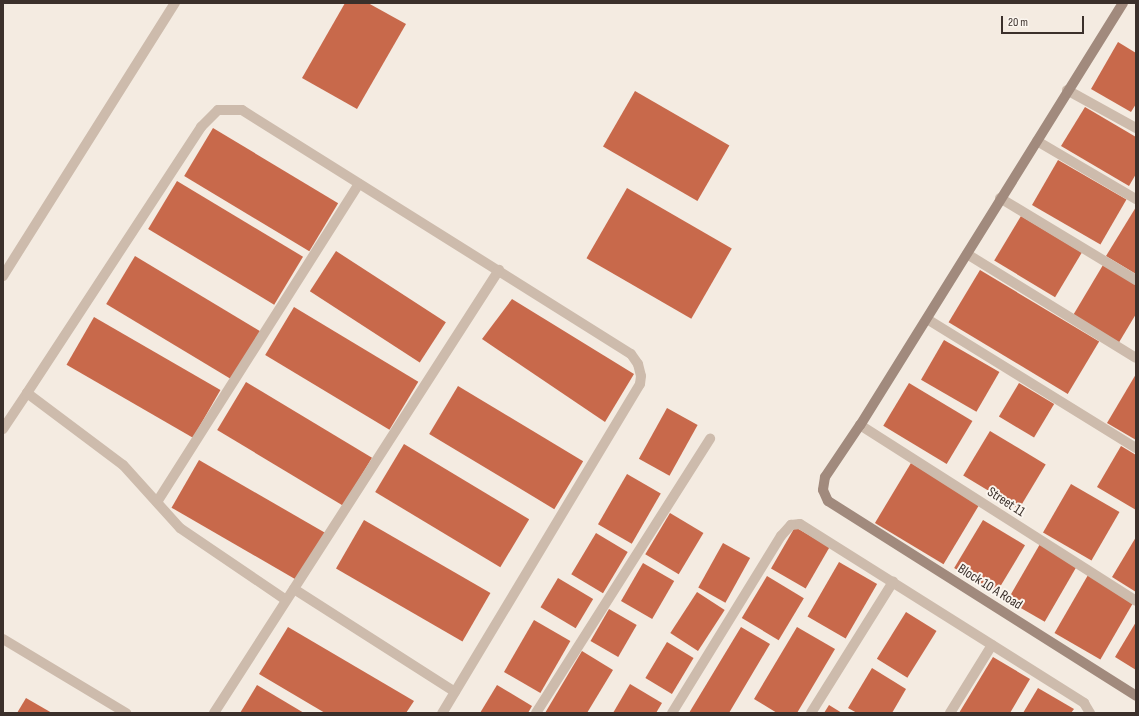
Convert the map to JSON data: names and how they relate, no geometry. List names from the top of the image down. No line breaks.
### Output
{"streets":{"street":["Street 11","Block 10 A Road"]},"crossings":[["Street 11","Block 10 A Road"]],"scale_bar":"20 m"}
